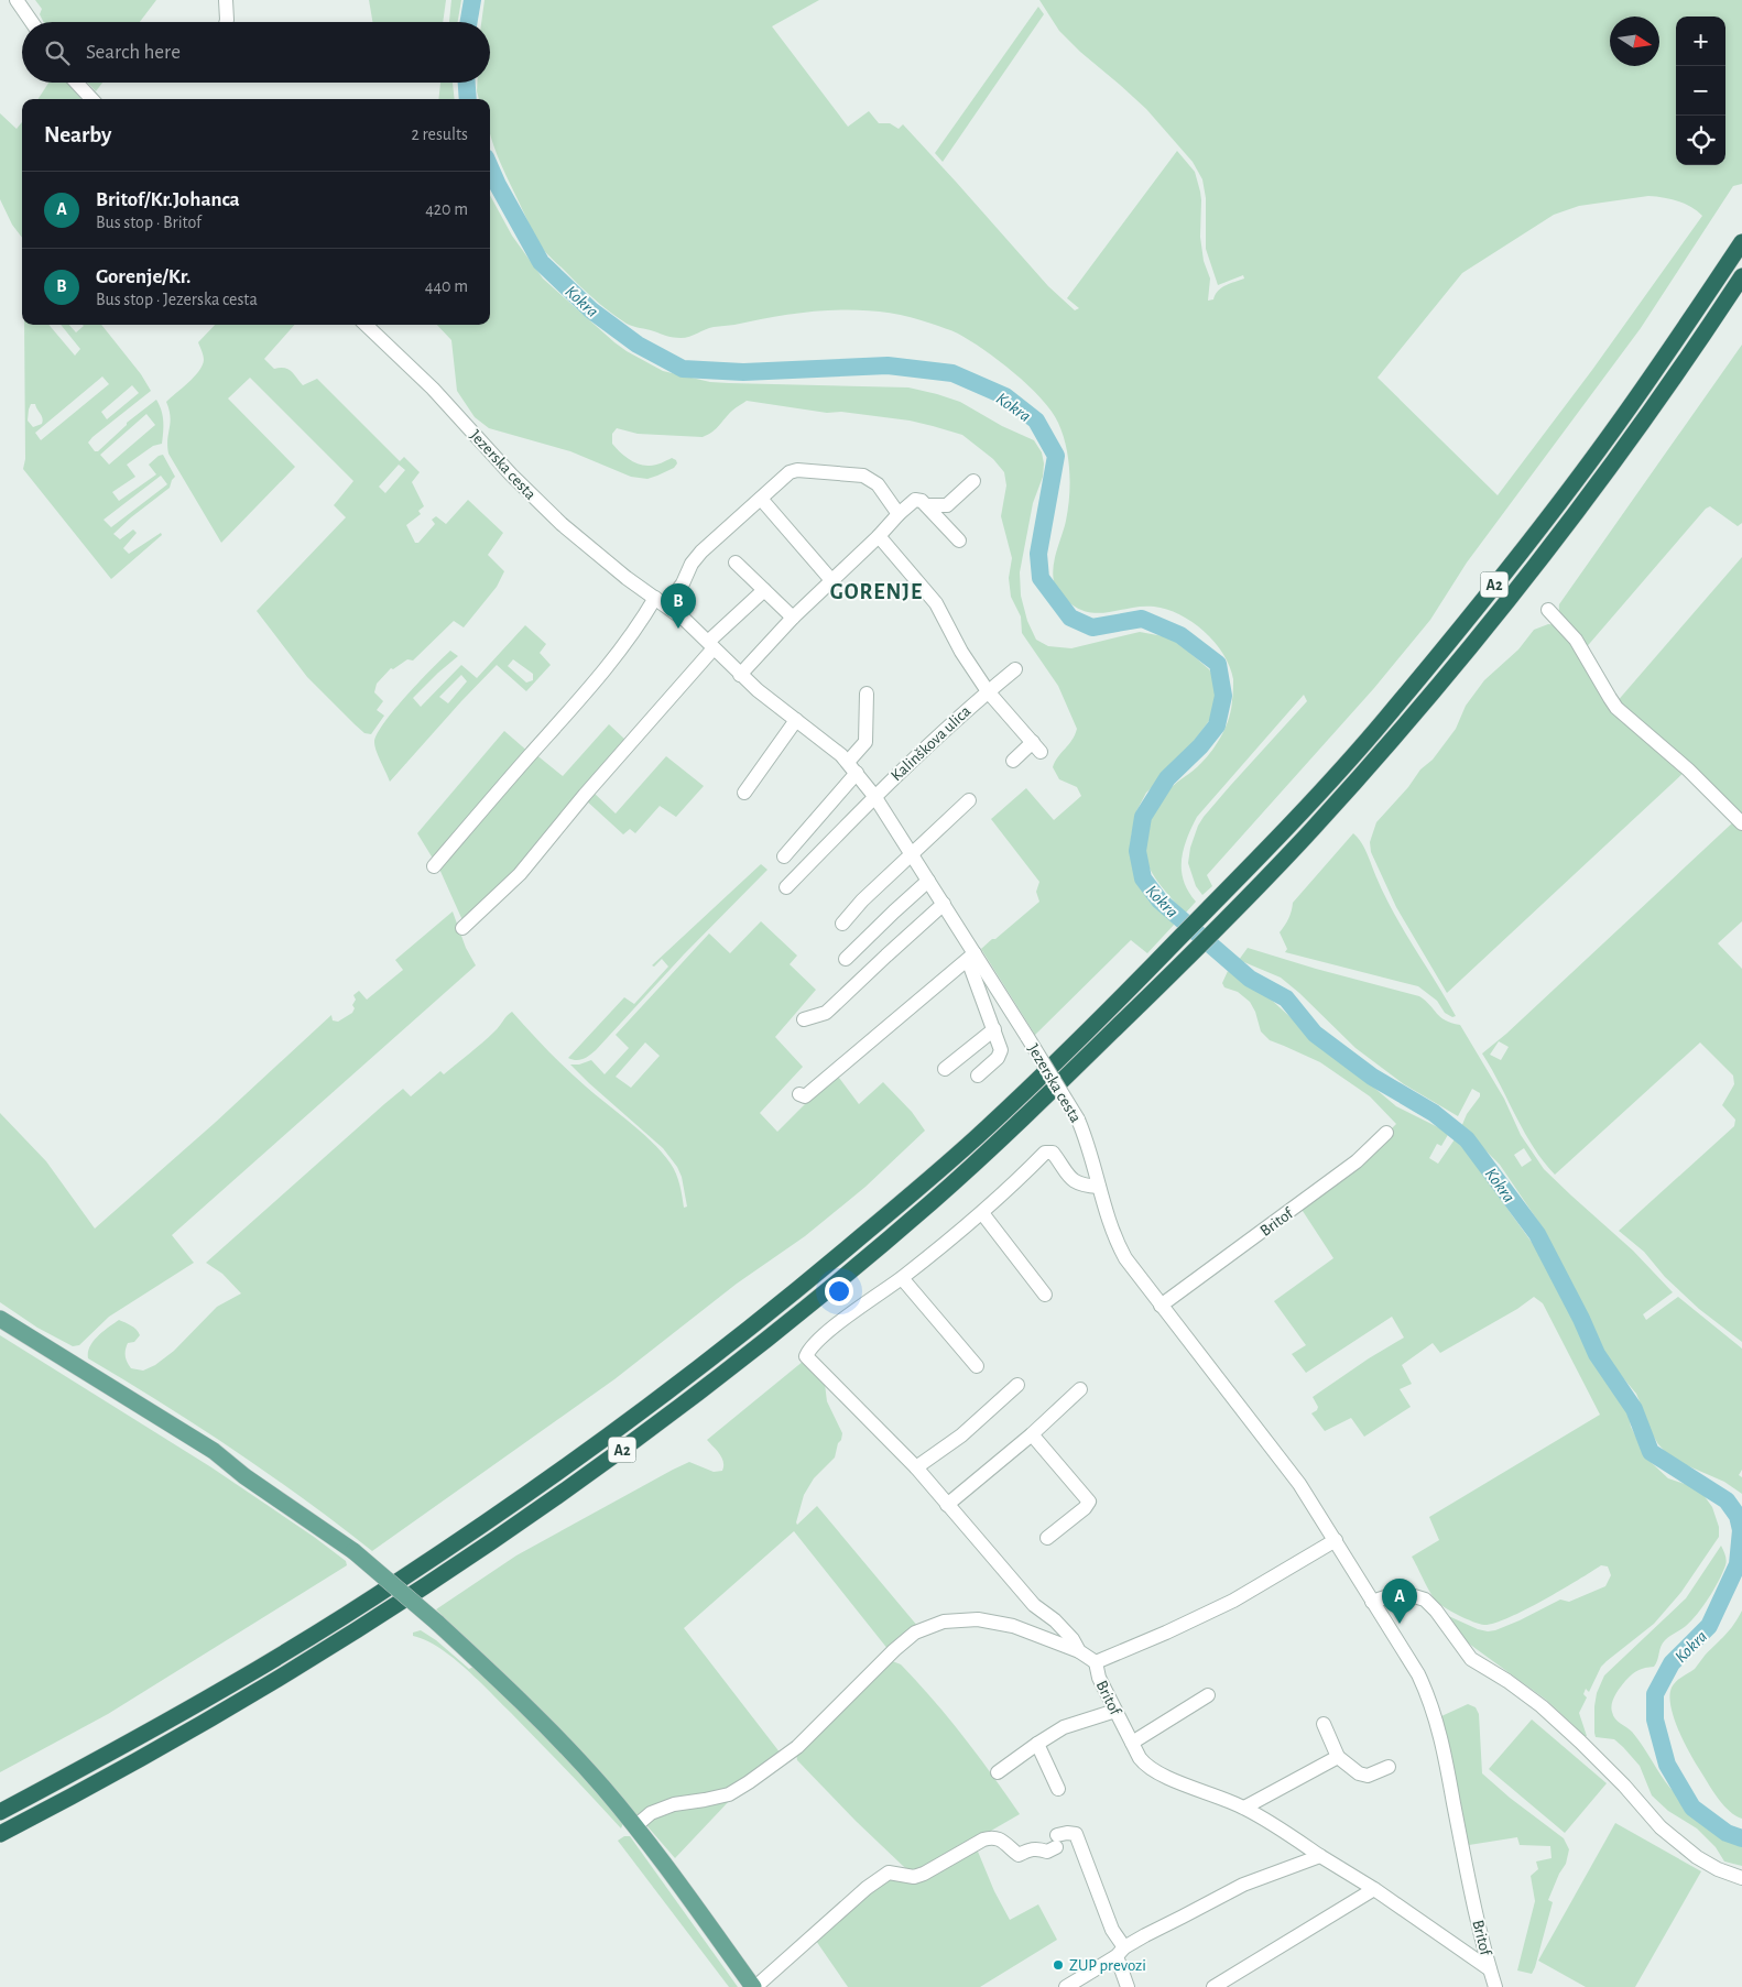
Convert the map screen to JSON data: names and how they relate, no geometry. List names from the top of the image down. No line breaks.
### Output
{"streets":{"highway":["A2"],"street":["Jezerska cesta","Kalinškova ulica","Britof"]},"crossings":[["Jezerska cesta","Kalinškova ulica"],["Jezerska cesta","Britof"]],"districts":["GORENJE"],"water":["Kokra"],"places":["ZUP prevozi"],"north":"right","page":{"map_buttons":["+","−"],"search":"Search here","heading":["Nearby","2 results"],"list":[{"mark":"A","name":"Britof/Kr.Johanca","note":"Bus stop · Britof","value":"420 m"},{"mark":"B","name":"Gorenje/Kr.","note":"Bus stop · Jezerska cesta","value":"440 m"}],"pins":["B","A"]}}
